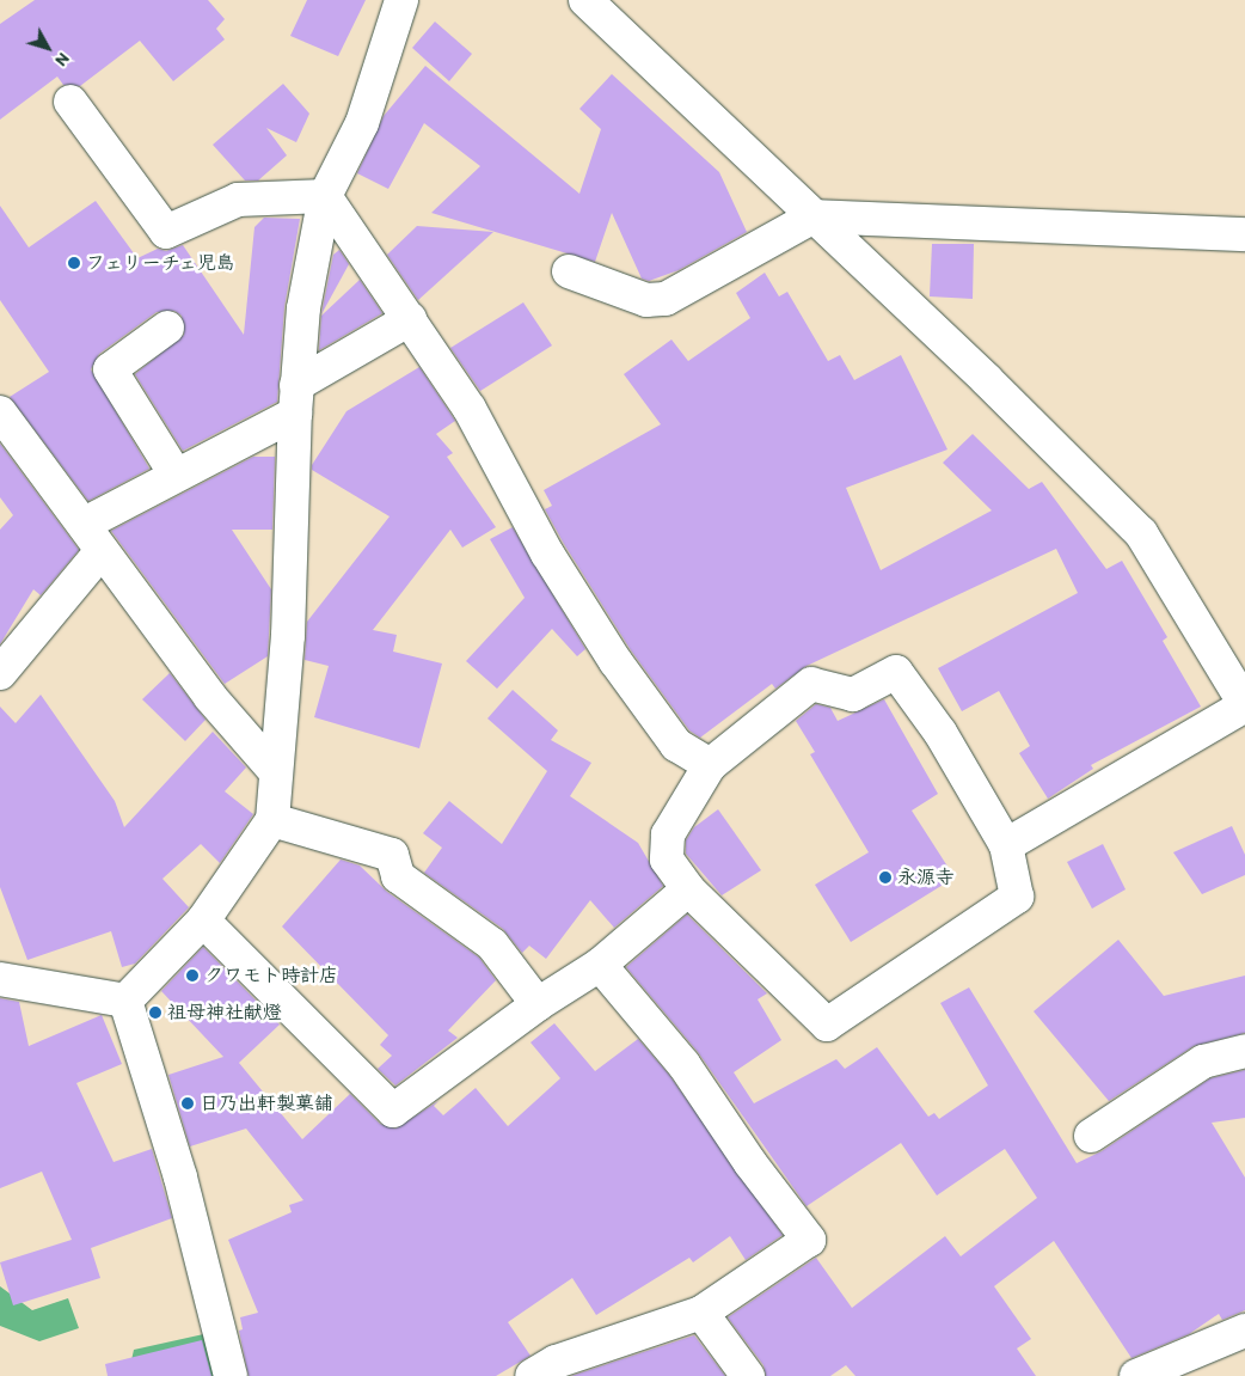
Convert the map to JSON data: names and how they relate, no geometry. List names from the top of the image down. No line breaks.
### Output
{"places":["フェリーチェ児島","永源寺","クワモト時計店","祖母神社献燈","日乃出軒製菓舗"],"north":"bottom right"}
